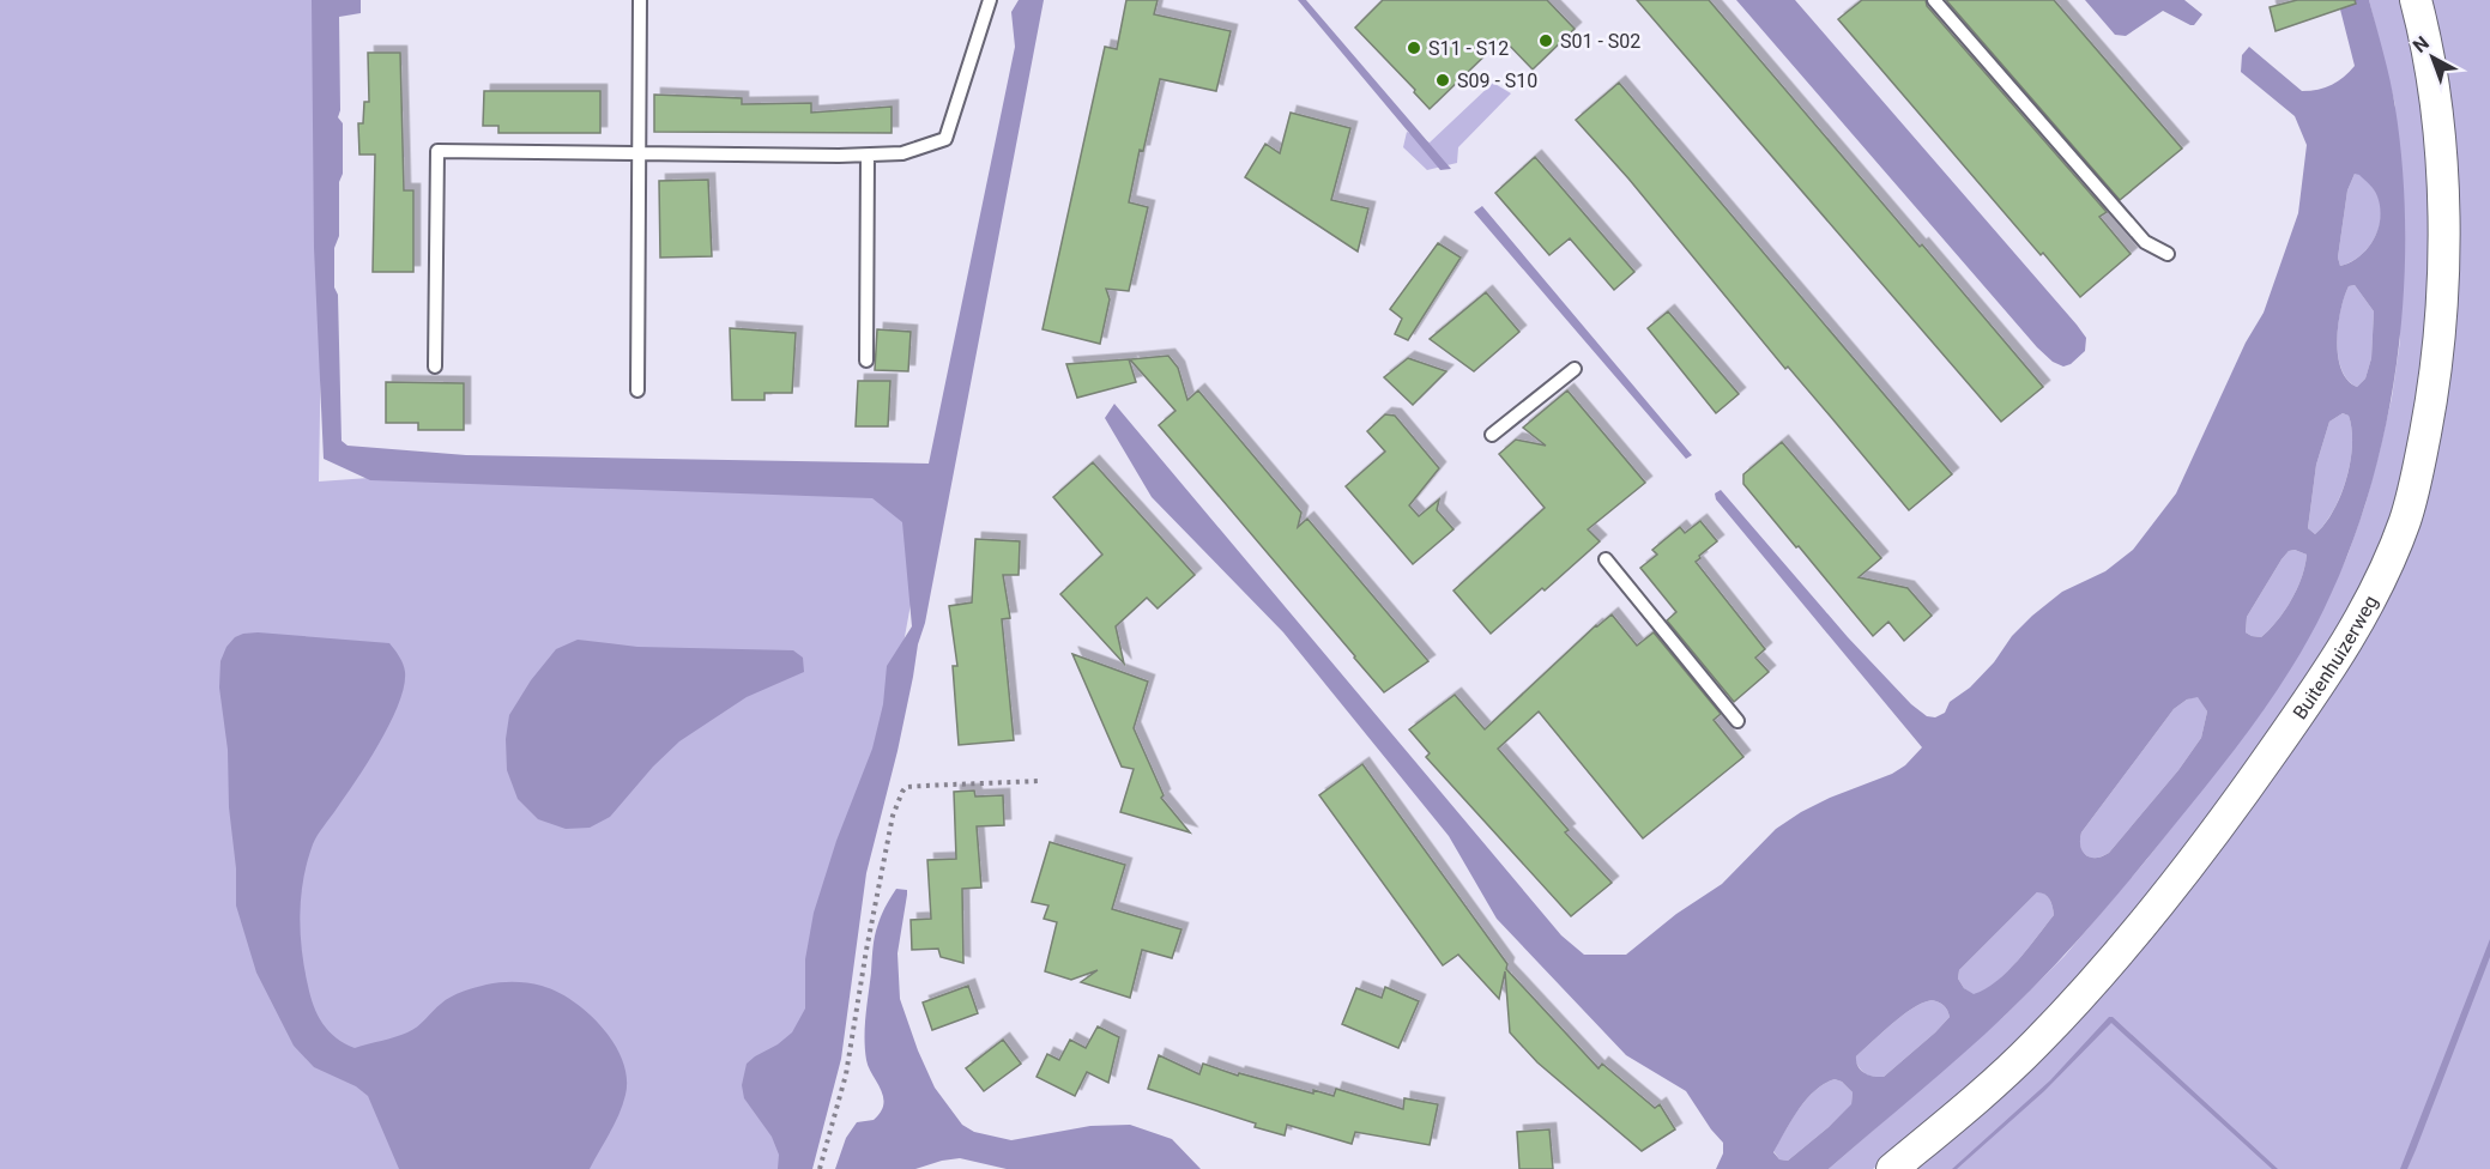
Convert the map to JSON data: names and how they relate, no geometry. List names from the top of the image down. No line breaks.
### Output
{"streets":{"street":["Buitenhuizerweg"]},"places":["S01 - S02","S11 - S12","S09 - S10"],"north":"top left"}
